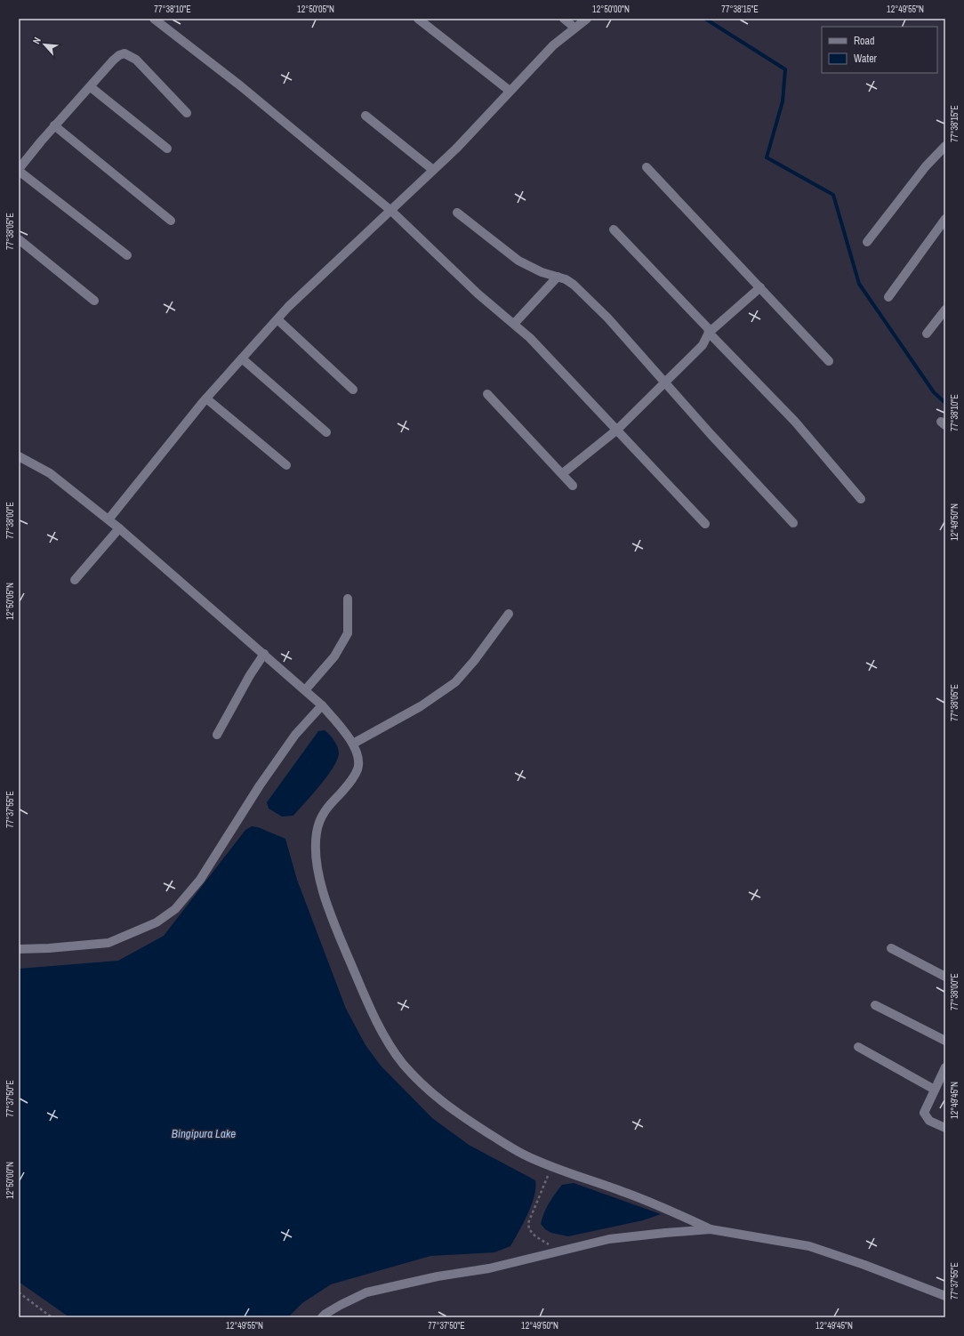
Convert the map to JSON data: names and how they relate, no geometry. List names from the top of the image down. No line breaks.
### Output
{"water":["Bingipura Lake"],"legend":["Road","Water"],"north":"top left","coordinates":["77°38'10\"E","12°50'05\"N","12°50'00\"N","77°38'15\"E","12°49'55\"N","77°38'05\"E","77°38'00\"E","12°49'50\"N","77°37'55\"E","77°37'50\"E","12°49'45\"N"]}
